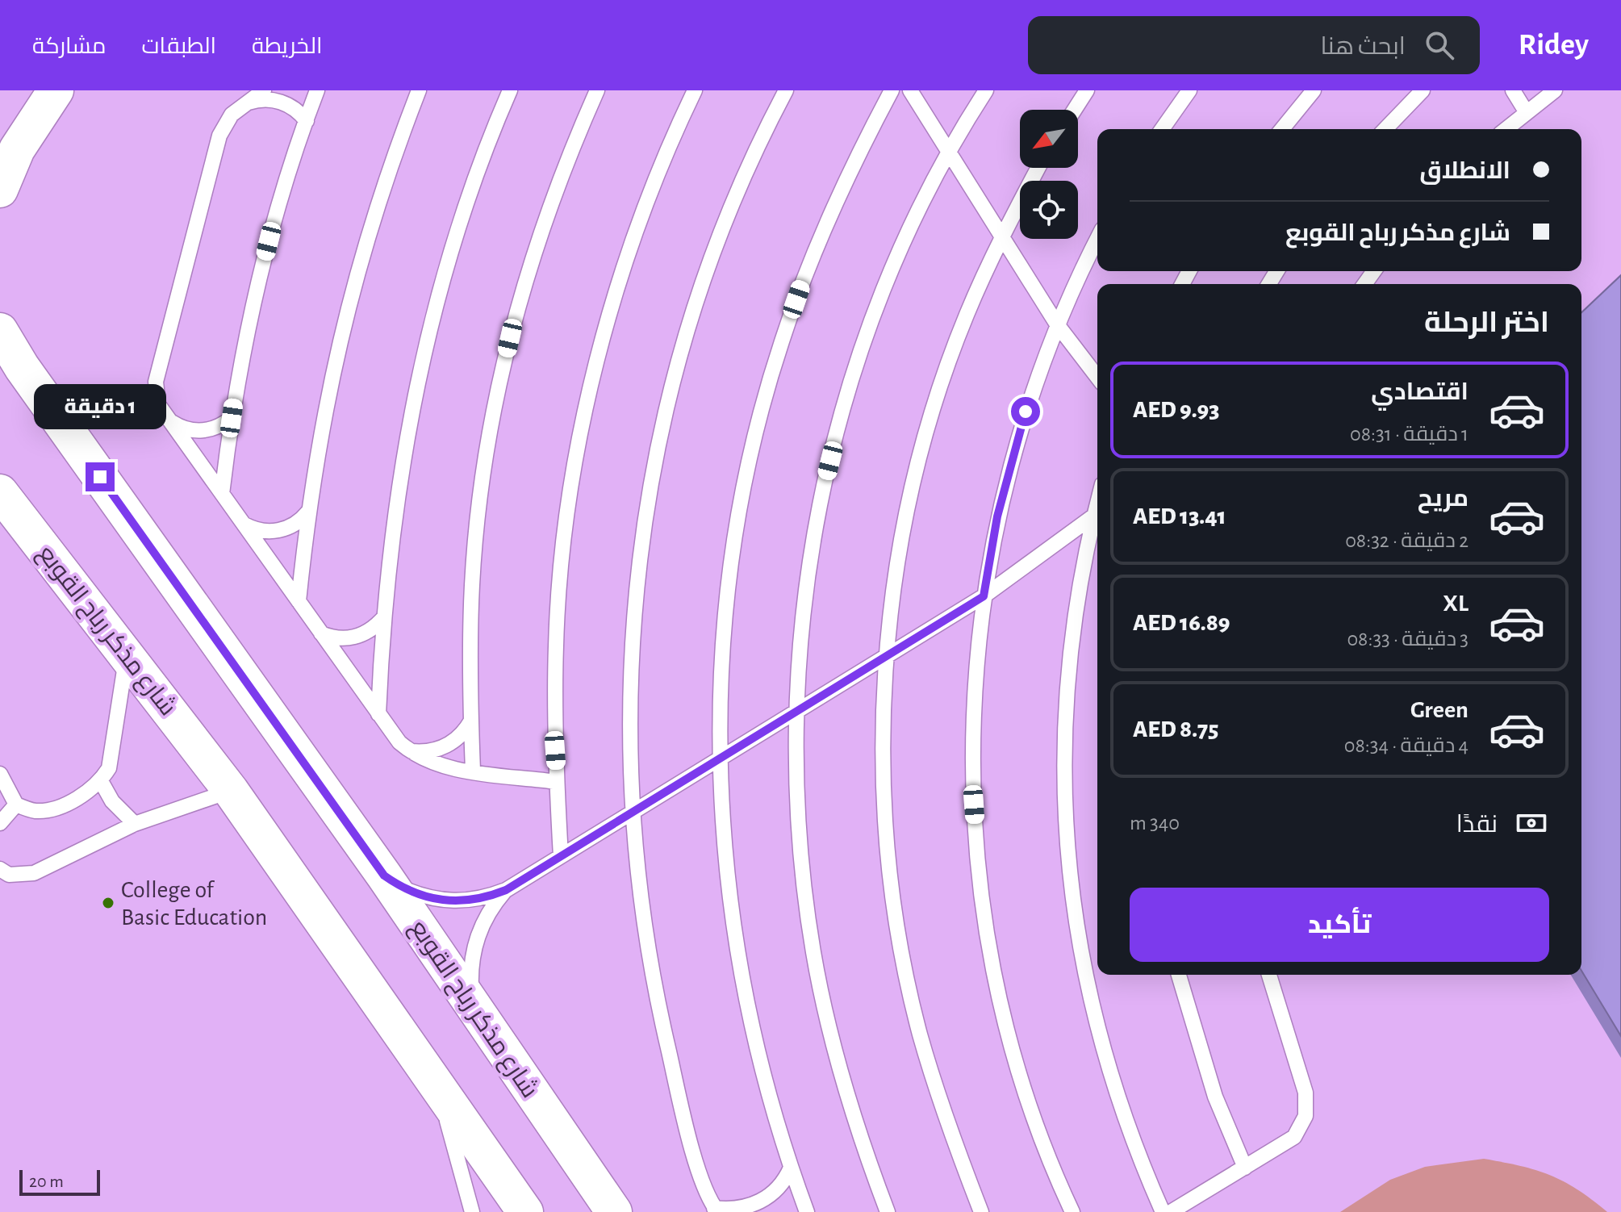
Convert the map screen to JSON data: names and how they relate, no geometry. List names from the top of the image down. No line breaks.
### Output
{"streets":{"street":["شارع مذكر رباح القوبع"]},"places":["College of Basic Education"],"scale_bar":"20 m","north":"bottom left","page":{"header":"Ridey","search":"ابحث هنا","nav":["الخريطة","الطبقات","مشاركة"],"banner":["الانطلاق","شارع مذكر رباح القوبع"],"heading":"اختر الرحلة","list":[{"name":"اقتصادي","note":"1 دقيقة · 08:31","value":"AED 9.93"},{"name":"مريح","note":"2 دقيقة · 08:32","value":"AED 13.41"},{"name":"XL","note":"3 دقيقة · 08:33","value":"AED 16.89"},{"name":"Green","note":"4 دقيقة · 08:34","value":"AED 8.75"}],"bubble":"1 دقيقة","pay":["نقدًا","340 m"],"buttons":"تأكيد","scale":"20 m"}}
